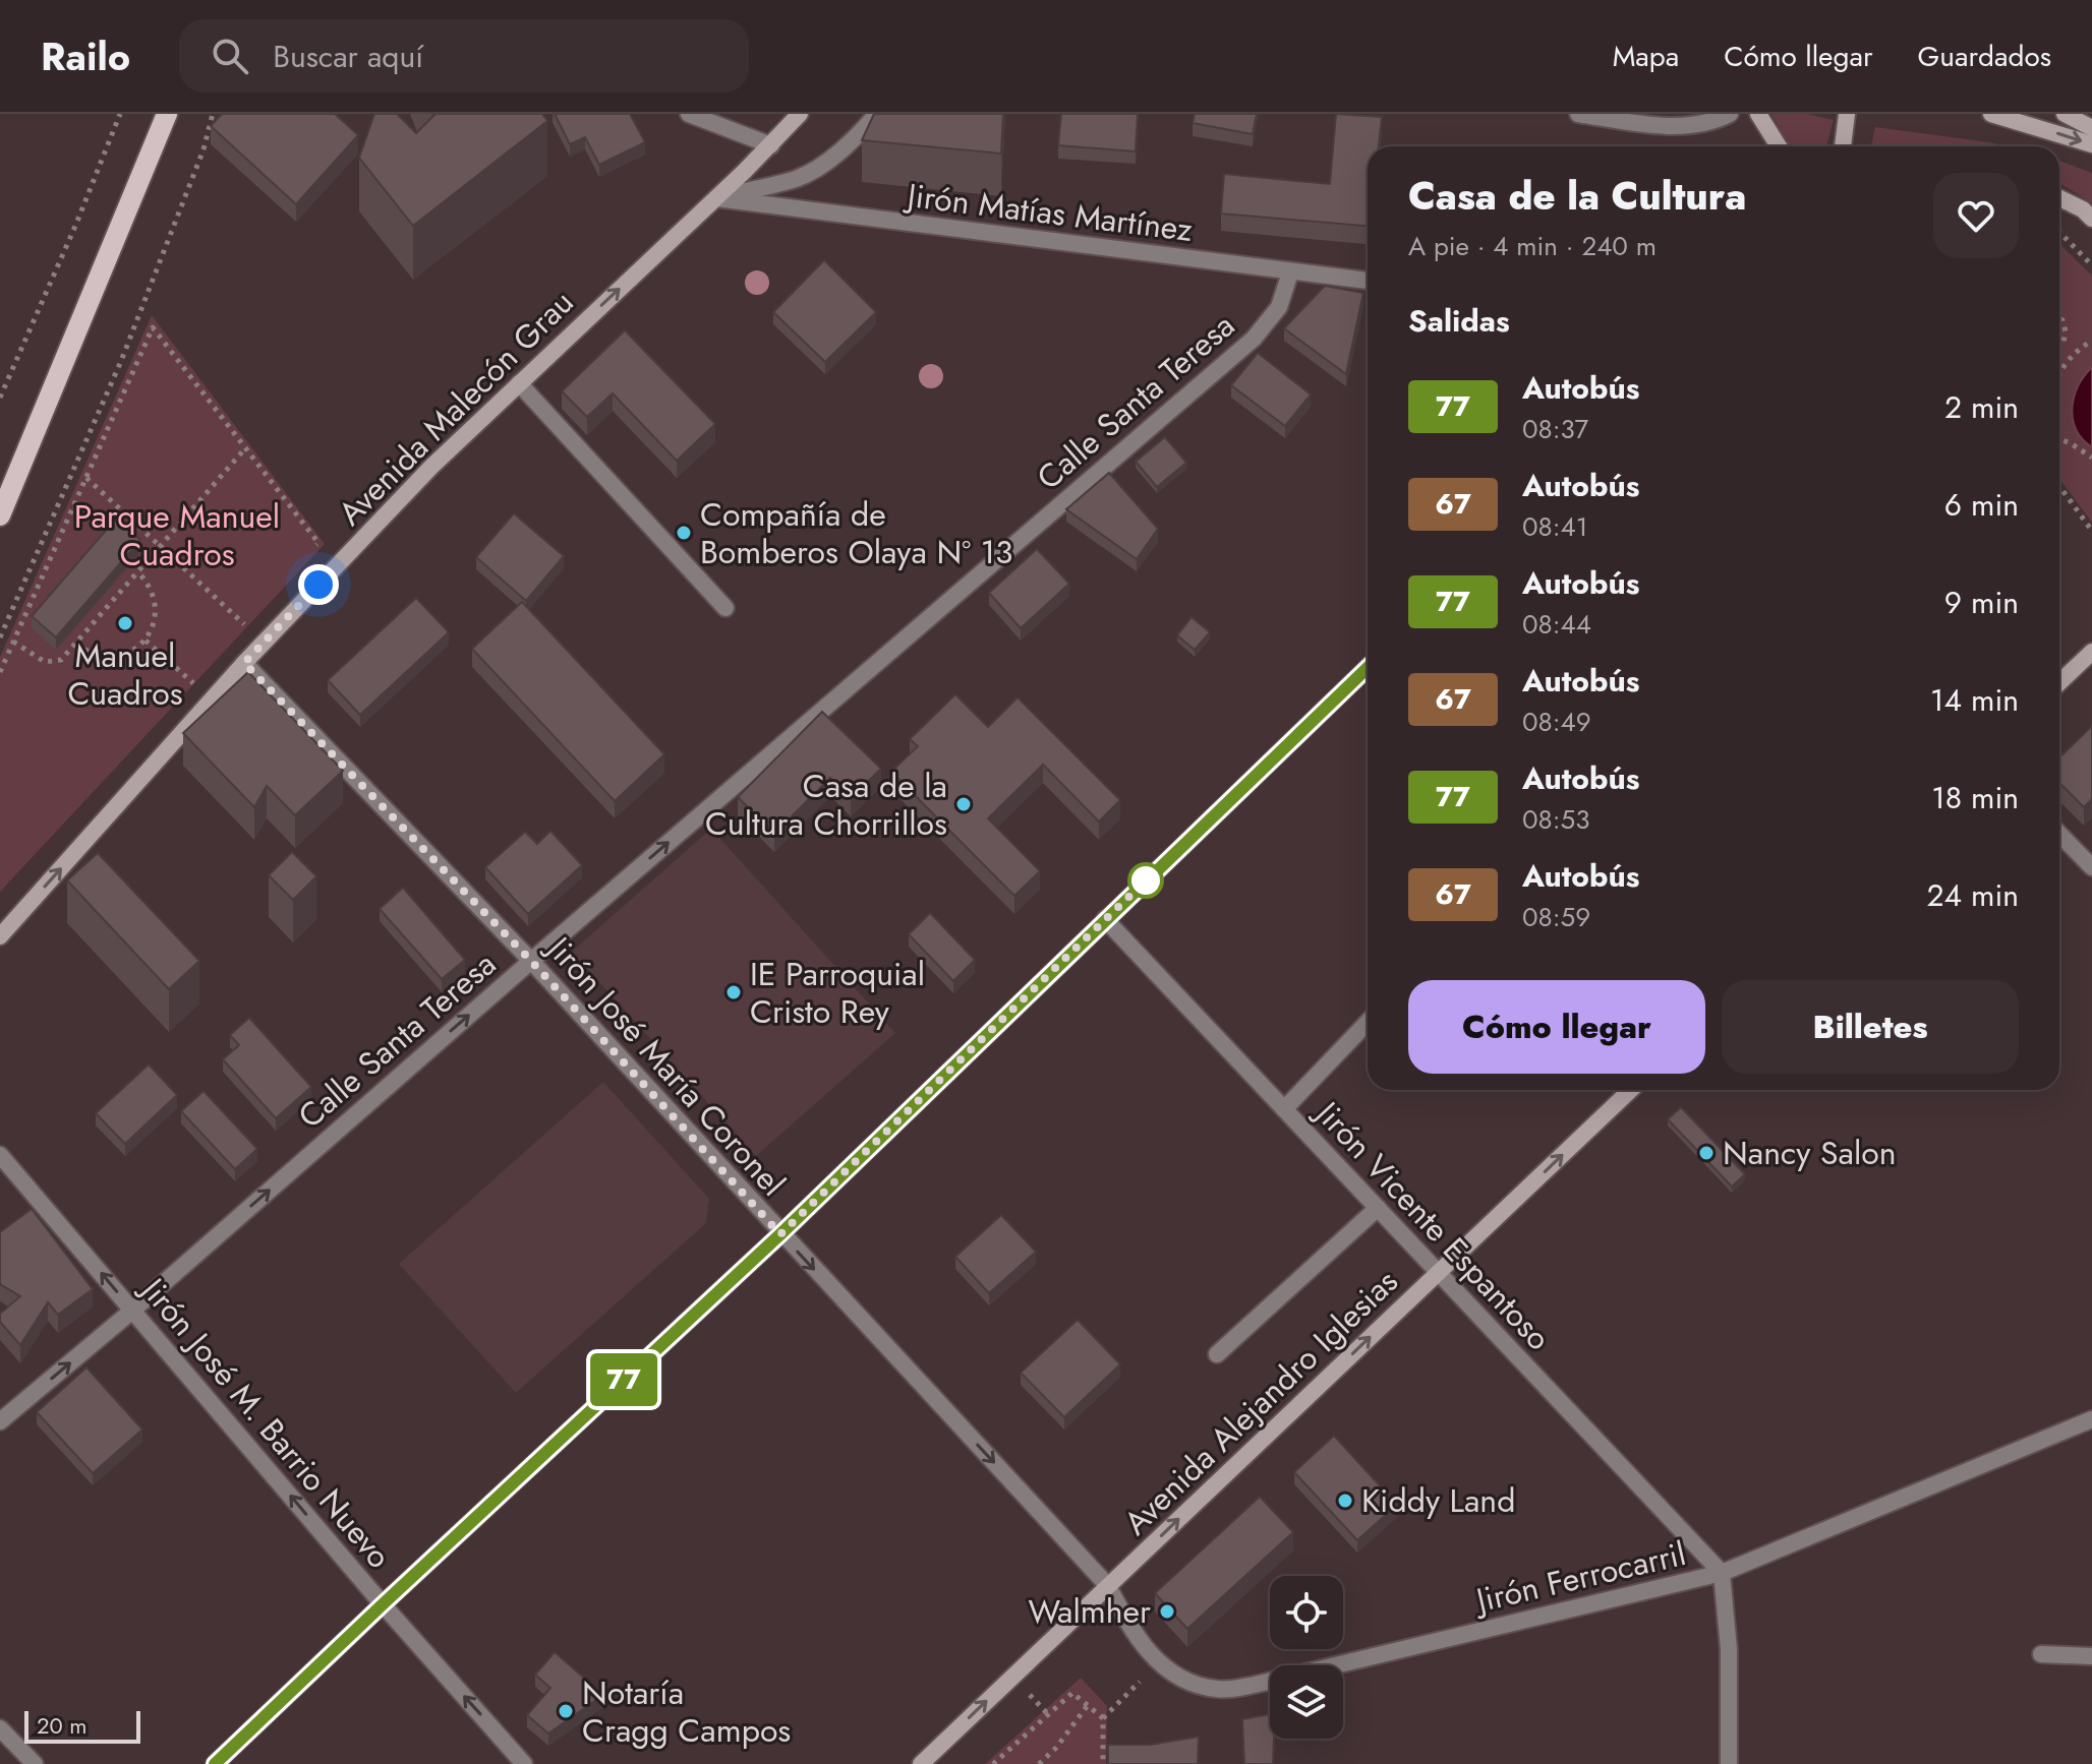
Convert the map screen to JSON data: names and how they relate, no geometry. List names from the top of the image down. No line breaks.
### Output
{"streets":{"street":["Jirón Matías Martínez","Calle Santa Teresa","Avenida Malecón Grau","Jirón José María Coronel","Jirón Vicente Espantoso","Avenida Alejandro Iglesias","Jirón José M. Barrio Nuevo","Jirón Ferrocarril"]},"crossings":[["Jirón Matías Martínez","Calle Santa Teresa"],["Jirón Matías Martínez","Avenida Malecón Grau"],["Calle Santa Teresa","Jirón José María Coronel"],["Calle Santa Teresa","Jirón José M. Barrio Nuevo"],["Avenida Malecón Grau","Jirón José María Coronel"],["Jirón José María Coronel","Avenida Alejandro Iglesias"],["Jirón José María Coronel","Jirón Ferrocarril"],["Jirón Vicente Espantoso","Avenida Alejandro Iglesias"],["Jirón Vicente Espantoso","Jirón Ferrocarril"],["Avenida Alejandro Iglesias","Jirón Ferrocarril"]],"one_way":["Calle Santa Teresa","Avenida Malecón Grau","Jirón José María Coronel","Avenida Alejandro Iglesias","Jirón José M. Barrio Nuevo"],"parks":["Parque Manuel Cuadros"],"places":["Compañía de Bomberos Olaya Nº 13","Manuel Cuadros","Casa de la Cultura Chorrillos","IE Parroquial Cristo Rey","Nancy Salon","Kiddy Land","Walmher","Notaría Cragg Campos"],"lines":["bus line 77"],"scale_bar":"20 m","page":{"header":"Railo","search":"Buscar aquí","nav":["Mapa","Cómo llegar","Guardados"],"on_map":"77","heading":[["Casa de la Cultura","A pie · 4 min · 240 m"],"Salidas"],"list":[{"mark":"77","name":"Autobús","note":"08:37","value":"2 min"},{"mark":"67","name":"Autobús","note":"08:41","value":"6 min"},{"mark":"77","name":"Autobús","note":"08:44","value":"9 min"},{"mark":"67","name":"Autobús","note":"08:49","value":"14 min"},{"mark":"77","name":"Autobús","note":"08:53","value":"18 min"},{"mark":"67","name":"Autobús","note":"08:59","value":"24 min"}],"buttons":["Cómo llegar","Billetes"],"scale":"20 m"}}
